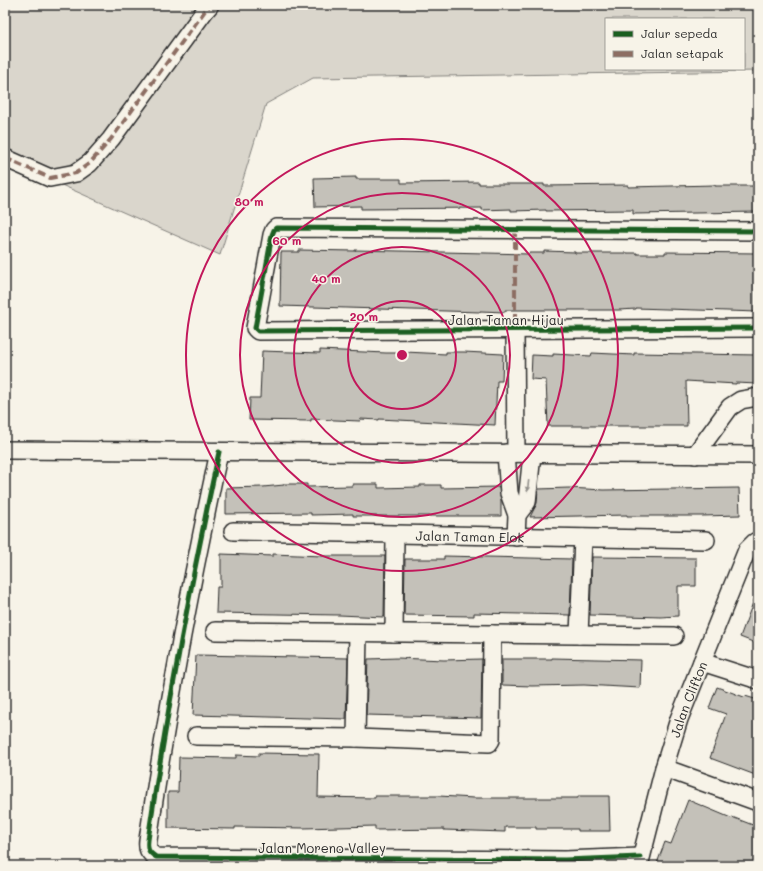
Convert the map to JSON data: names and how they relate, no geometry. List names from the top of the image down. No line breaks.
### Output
{"streets":{"street":["Jalan Taman Hijau","Jalan Taman Elok","Jalan Clifton","Jalan Moreno Valley"]},"crossings":[["Jalan Clifton","Jalan Moreno Valley"]],"legend":["Jalur sepeda","Jalan setapak"],"rings":["80 m","60 m","40 m","20 m"]}
